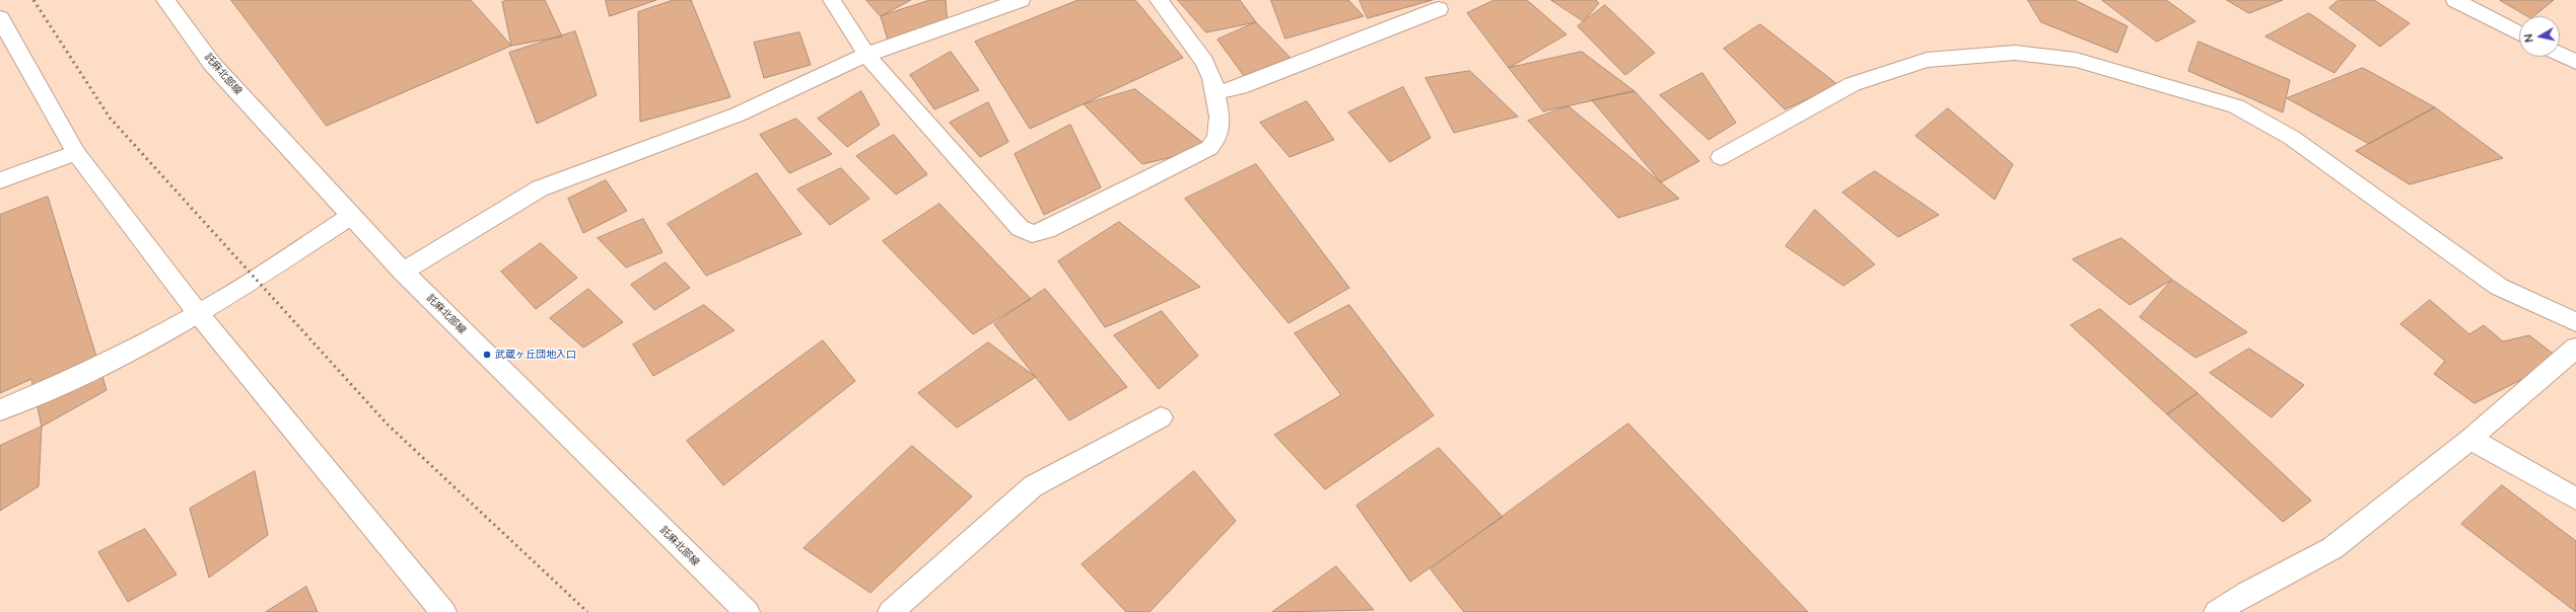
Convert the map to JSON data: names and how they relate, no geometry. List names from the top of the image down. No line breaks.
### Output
{"streets":{"street":["託麻北部線"]},"places":["武蔵ヶ丘団地入口"],"north":"left"}
